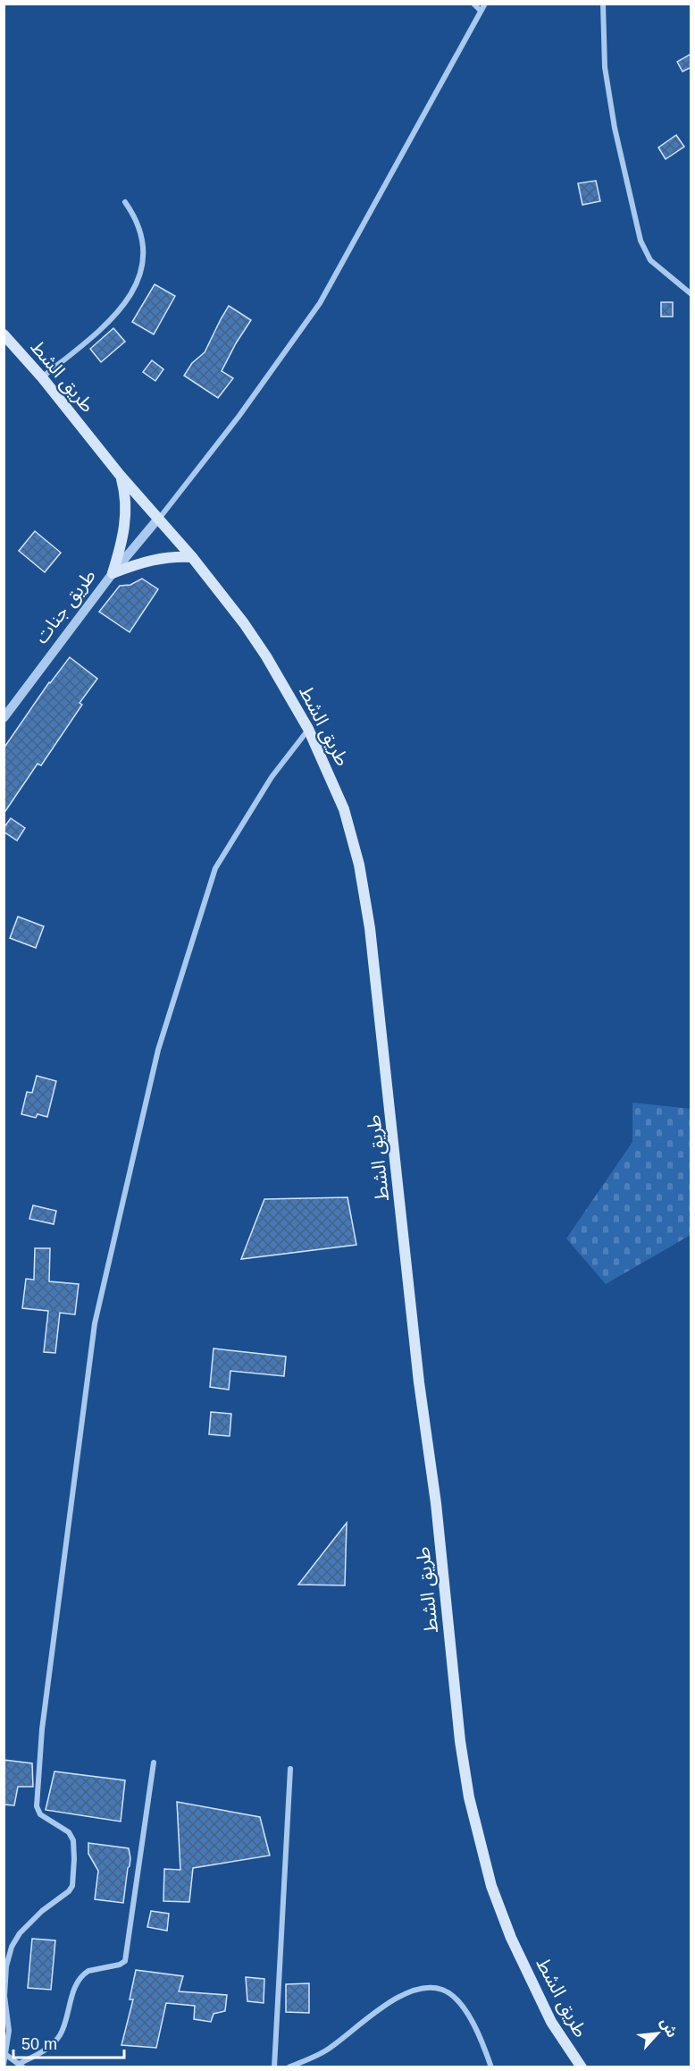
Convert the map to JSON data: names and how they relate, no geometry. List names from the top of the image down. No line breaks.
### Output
{"streets":{"main road":["طريق الشط"],"street":["طريق جنات"]},"crossings":[["طريق الشط","طريق جنات"]],"scale_bar":"50 m","north":"top right"}
